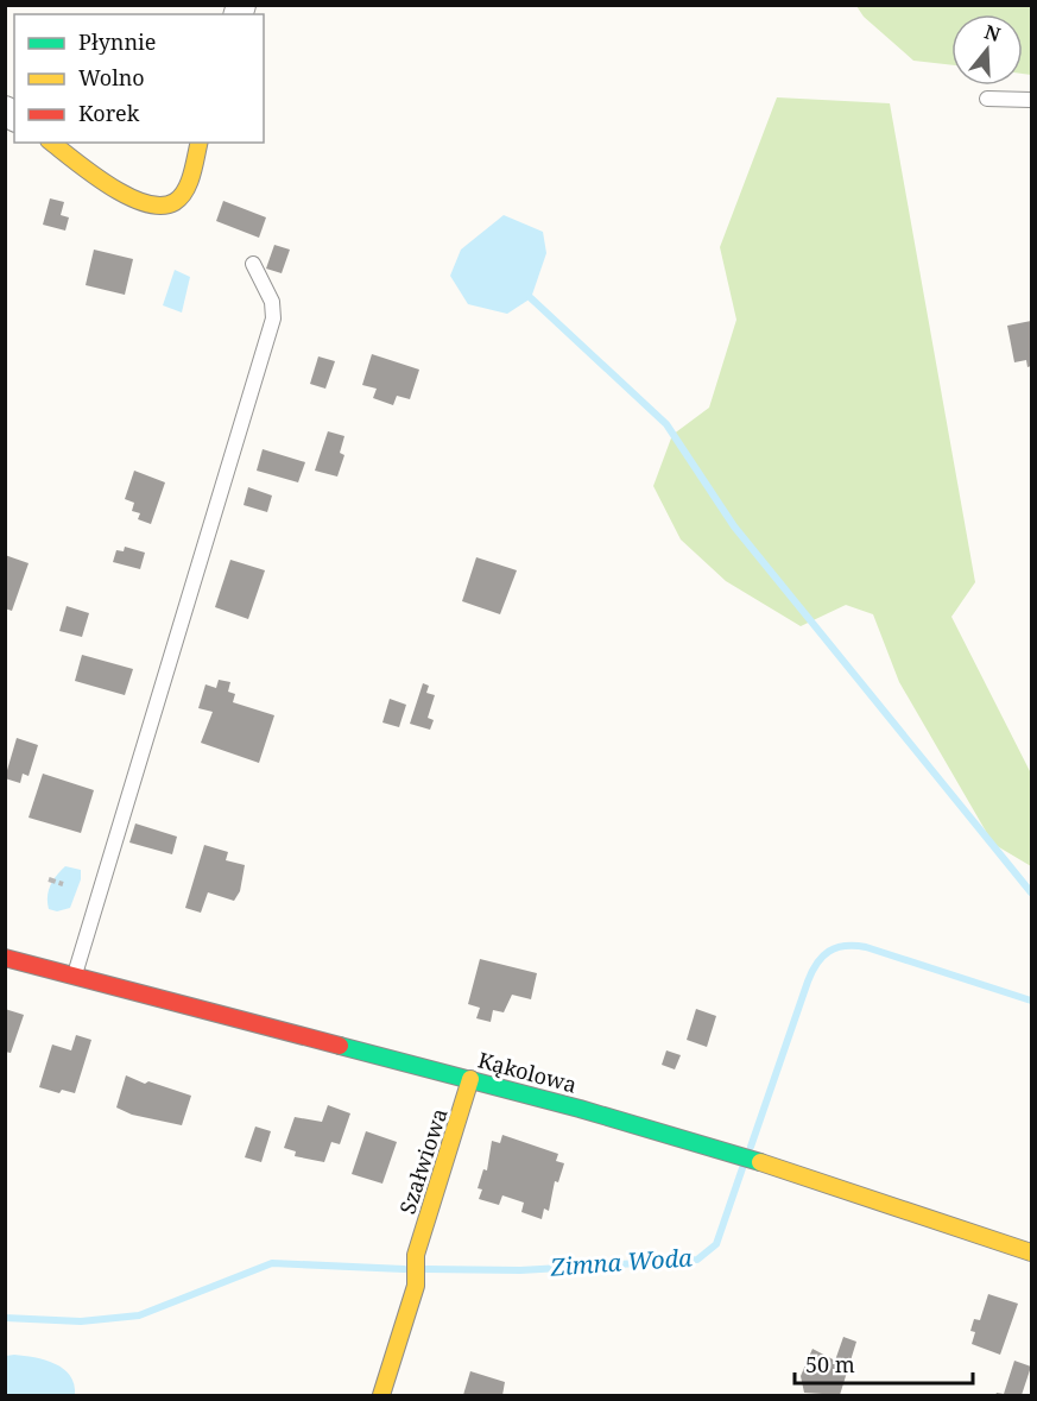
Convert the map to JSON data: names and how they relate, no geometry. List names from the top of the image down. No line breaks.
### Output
{"streets":{"street":["Kąkolowa","Szałwiowa"]},"crossings":[["Kąkolowa","Szałwiowa"]],"water":["Zimna Woda"],"legend":["Płynnie","Wolno","Korek"],"scale_bar":"50 m","north":"top"}
